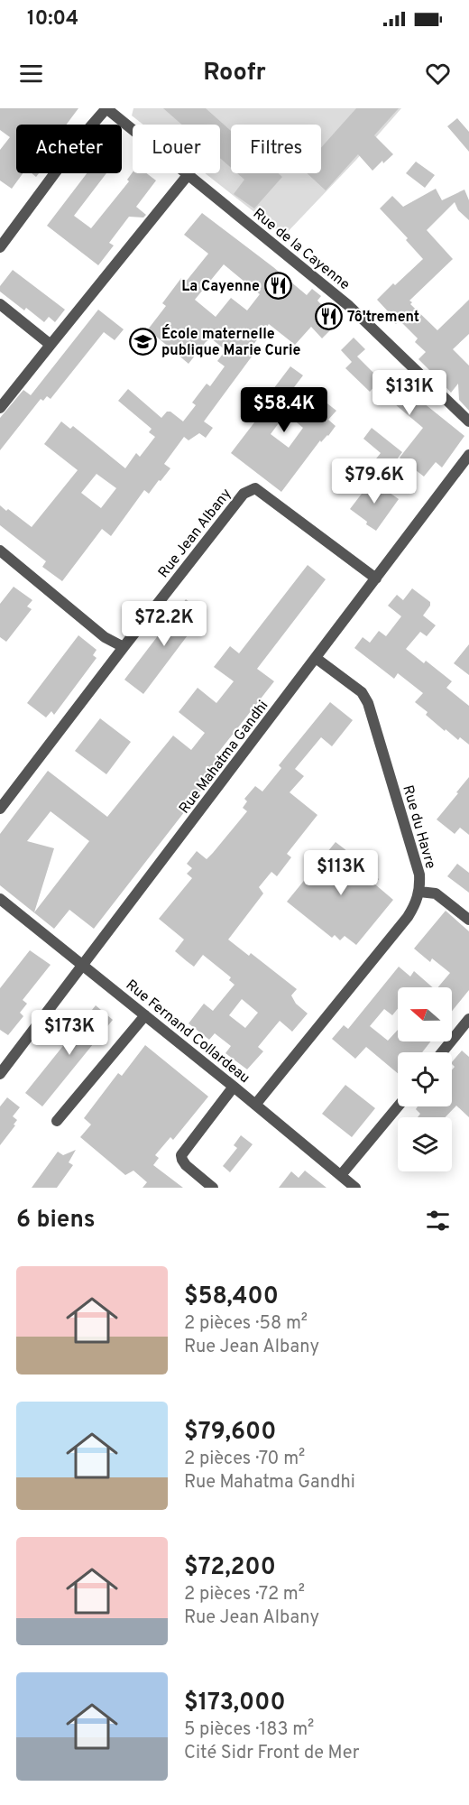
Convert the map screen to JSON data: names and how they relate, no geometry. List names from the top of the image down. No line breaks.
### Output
{"streets":{"street":["Rue de la Cayenne","Rue Jean Albany","Rue Mahatma Gandhi","Rue du Havre","Rue Fernand Collardeau"]},"crossings":[["Rue Jean Albany","Rue Mahatma Gandhi"],["Rue Mahatma Gandhi","Rue du Havre"],["Rue Mahatma Gandhi","Rue Fernand Collardeau"],["Rue du Havre","Rue Fernand Collardeau"]],"places":{"restaurant":["La Cayenne","7ô'trement"],"school or university":["École maternelle publique Marie Curie"]},"north":"left","page":{"status":"10:04","header":"Roofr","chip":["Acheter","Louer","Filtres"],"price":["$131K","$58.4K","$79.6K","$72.2K","$113K","$173K"],"heading":"6 biens","list":[{"name":"$58,400","note":"2 pièces · 58 m² · Rue Jean Albany"},{"name":"$79,600","note":"2 pièces · 70 m² · Rue Mahatma Gandhi"},{"name":"$72,200","note":"2 pièces · 72 m² · Rue Jean Albany"},{"name":"$173,000","note":"5 pièces · 183 m² · Cité Sidr Front de Mer"}]}}
